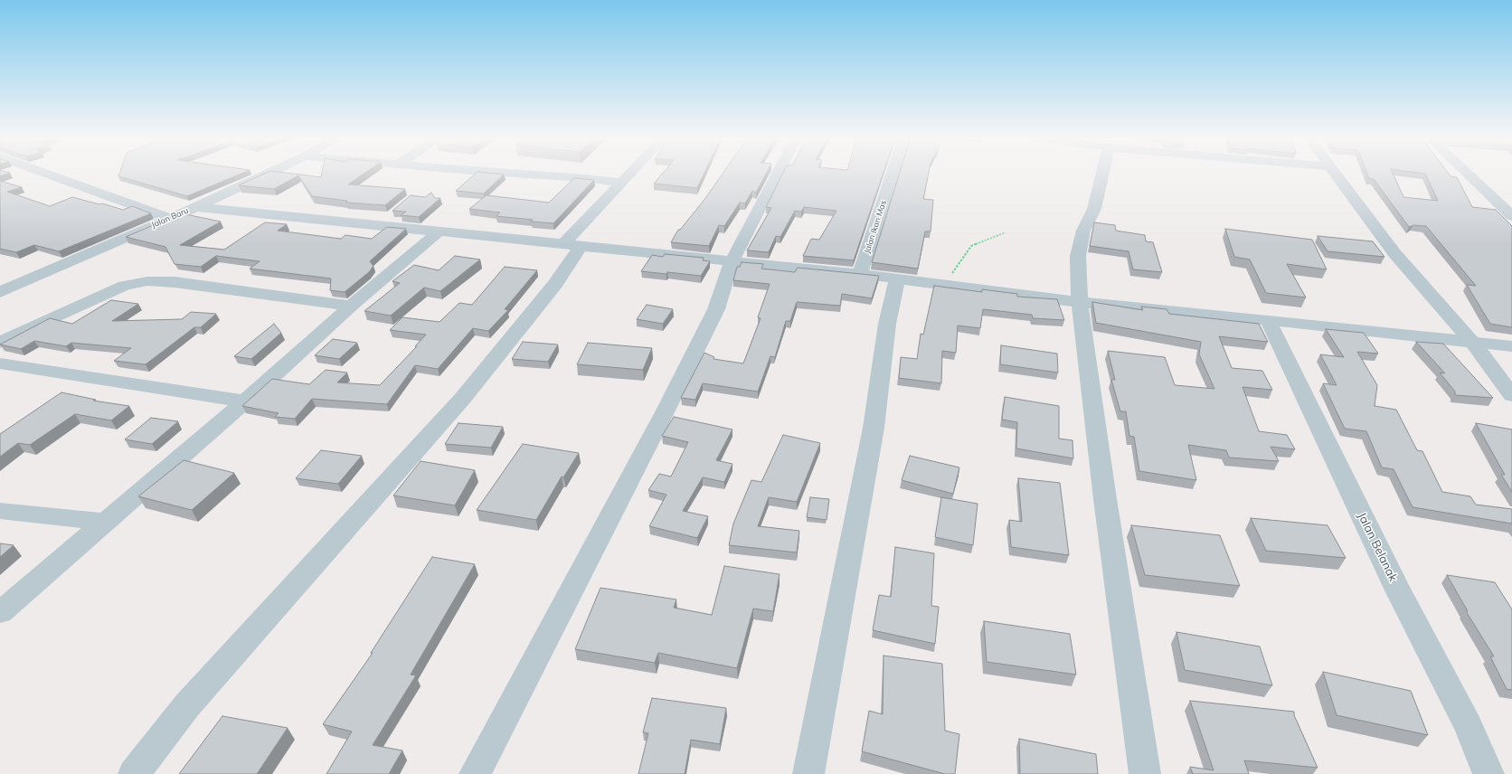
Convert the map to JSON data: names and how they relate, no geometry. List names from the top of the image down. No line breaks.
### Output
{"streets":{"street":["Jalan Baru","Jalan Ikan Mas","Jalan Belanak"]}}
